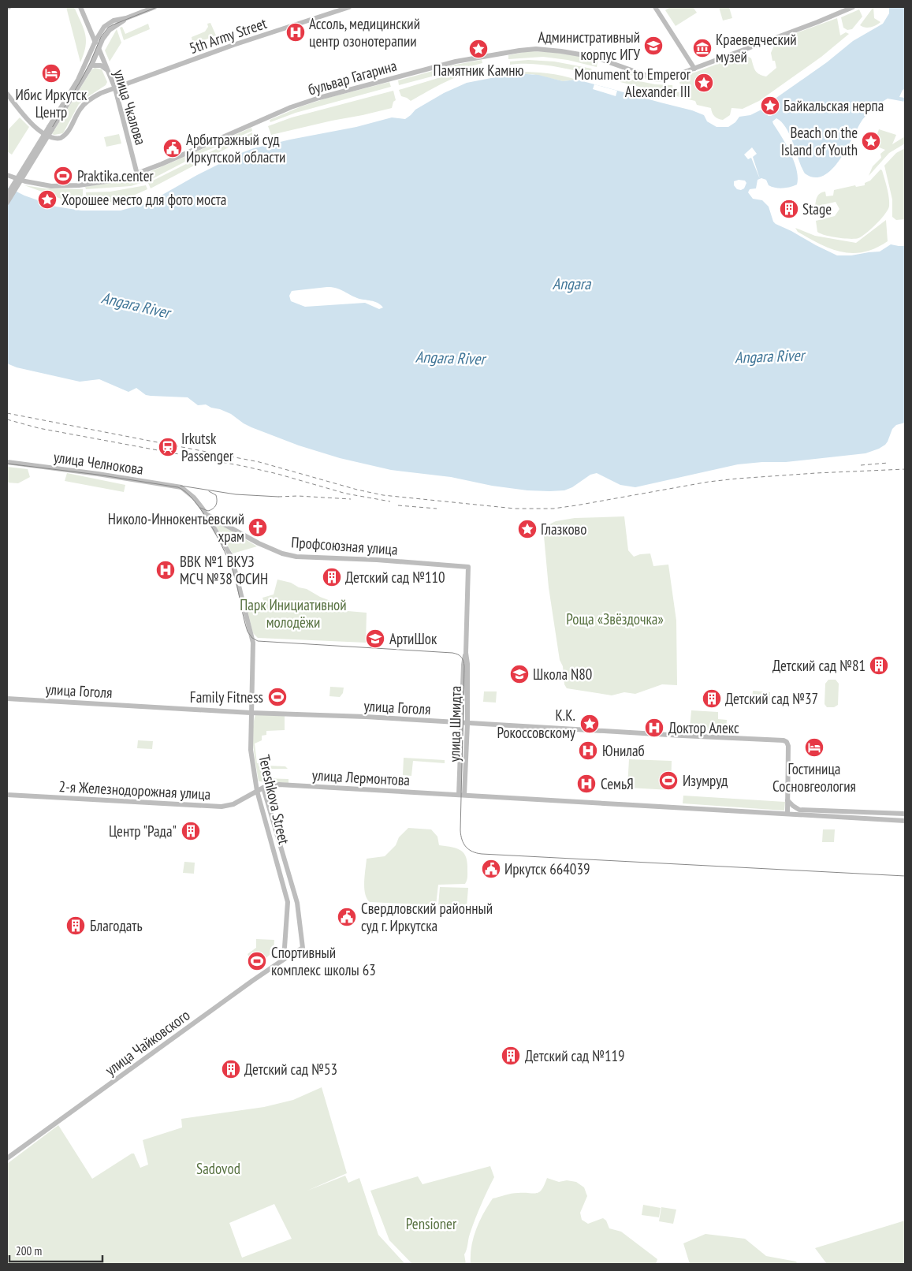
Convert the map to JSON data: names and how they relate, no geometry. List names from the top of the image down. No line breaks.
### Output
{"streets":{"street":["5th Army Street","бульвар Гагарина","улица Чкалова","улица Челнокова","Профсоюзная улица","улица Гоголя","улица Шмидта","улица Лермонтова","2-я Железнодорожная улица","Tereshkova Street","улица Чайковского"]},"crossings":[["5th Army Street","улица Чкалова"],["бульвар Гагарина","улица Чкалова"],["улица Челнокова","Tereshkova Street"],["Профсоюзная улица","улица Шмидта"],["Профсоюзная улица","Tereshkova Street"],["улица Гоголя","улица Шмидта"],["улица Гоголя","Tereshkova Street"],["улица Шмидта","улица Лермонтова"],["улица Лермонтова","2-я Железнодорожная улица"],["улица Лермонтова","Tereshkova Street"],["2-я Железнодорожная улица","Tereshkova Street"],["Tereshkova Street","улица Чайковского"]],"water":["Angara","Angara River"],"parks":["Парк Инициативной молодёжи","Роща «Звёздочка»","Sadovod","Pensioner"],"places":{"hospital":["Ассоль, медицинский центр озонотерапии","ВВК №1 ВКУЗ МСЧ №38 ФСИН","Доктор Алекс","Юнилаб","СемьЯ"],"school or university":["Административный корпус ИГУ","АртиШок","Школа N80"],"museum":["Краеведческий музей"],"place":["Памятник Камню","Monument to Emperor Alexander III","Байкальская нерпа","Beach on the Island of Youth","Хорошее место для фото моста","Глазково","К.К. Рокоссовскому"],"hotel":["Ибис Иркутск Центр","Гостиница Сосновгеология"],"public building":["Арбитражный суд Иркутской области","Иркутск 664039","Свердловский районный суд г. Иркутска"],"sports":["Praktika.center","Family Fitness","Изумруд","Спортивный комплекс школы 63"],"building":["Stage","Детский сад №110","Детский сад №81","Детский сад №37","Центр \"Рада\"","Благодать","Детский сад №119","Детский сад №53"],"station":["Irkutsk Passenger"],"church":["Николо-Иннокентьевский храм"]},"scale_bar":"200 m"}
